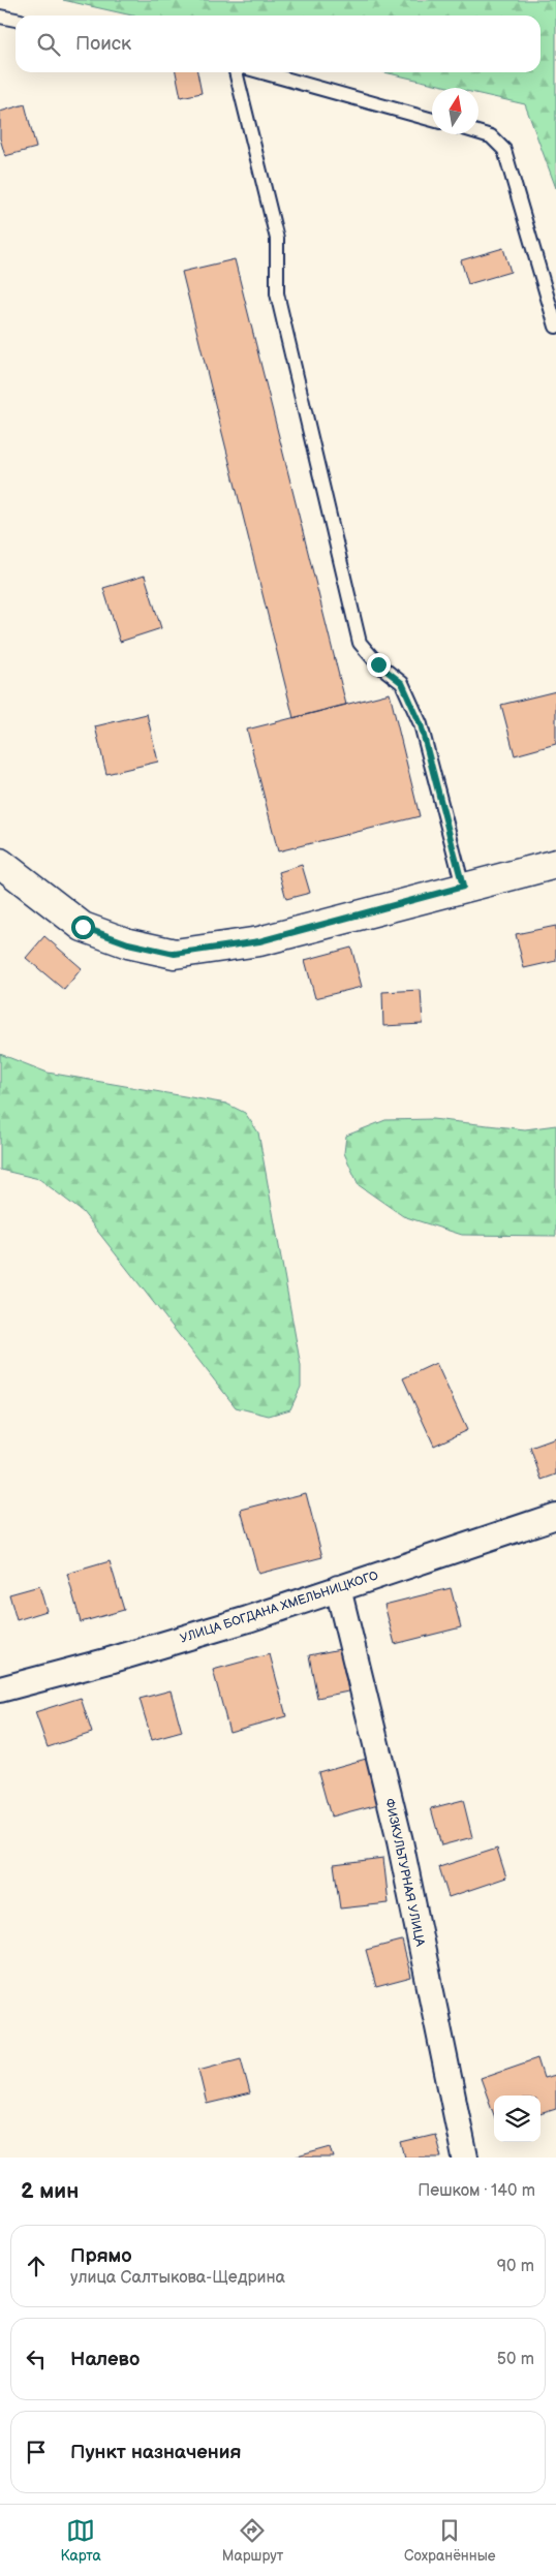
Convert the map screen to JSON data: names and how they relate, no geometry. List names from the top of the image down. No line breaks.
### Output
{"streets":{"street":["УЛИЦА БОГДАНА ХМЕЛЬНИЦКОГО","ФИЗКУЛЬТУРНАЯ УЛИЦА"]},"crossings":[["УЛИЦА БОГДАНА ХМЕЛЬНИЦКОГО","ФИЗКУЛЬТУРНАЯ УЛИЦА"]],"north":"top","page":{"search":"Поиск","heading":["2 мин","Пешком · 140 m"],"list":[["Прямо","улица Салтыкова-Щедрина","90 m"],["Налево","50 m"],"Пункт назначения"],"nav":["Карта","Маршрут","Сохранённые"]}}
